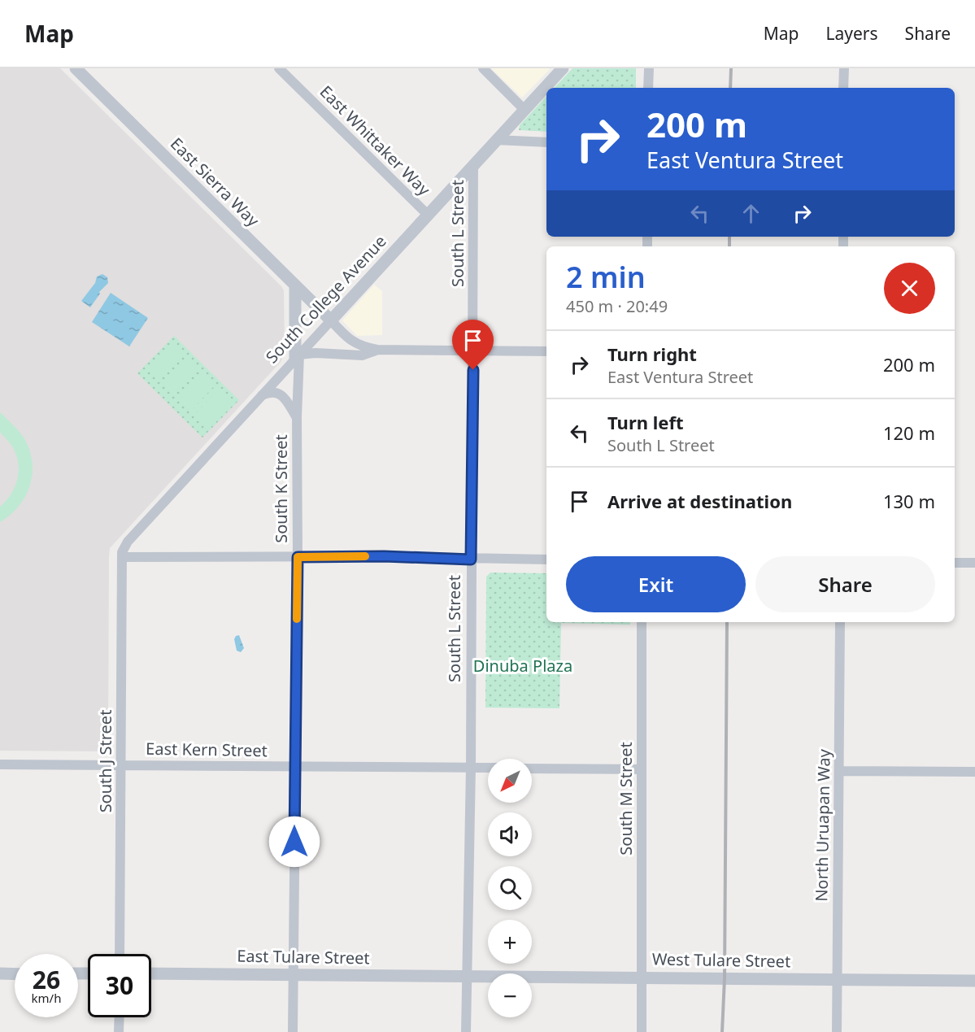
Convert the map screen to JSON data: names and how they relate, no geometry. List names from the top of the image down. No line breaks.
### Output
{"streets":{"street":["East Whittaker Way","East Sierra Way","South L Street","South College Avenue","South K Street","East Kern Street","South J Street","South M Street","North Uruapan Way","East Tulare Street","West Tulare Street"]},"crossings":[["East Whittaker Way","South College Avenue"],["East Sierra Way","South College Avenue"],["South L Street","South College Avenue"],["South L Street","East Kern Street"],["South L Street","East Tulare Street"],["South L Street","West Tulare Street"],["South College Avenue","South K Street"],["South College Avenue","South J Street"],["South K Street","East Kern Street"],["South K Street","East Tulare Street"],["East Kern Street","South J Street"],["South M Street","West Tulare Street"],["North Uruapan Way","West Tulare Street"],["East Tulare Street","West Tulare Street"]],"parks":["Dinuba Plaza"],"north":"bottom left","page":{"header":"Map","nav":["Map","Layers","Share"],"turn":["200 m","East Ventura Street"],"heading":["2 min","450 m · 20:49"],"list":[{"name":"Turn right","note":"East Ventura Street","value":"200 m"},{"name":"Turn left","note":"South L Street","value":"120 m"},{"name":"Arrive at destination","value":"130 m"}],"buttons":["Exit","Share"],"map_buttons":["+","−"],"speed":"26 km/h","limit":"30"}}
